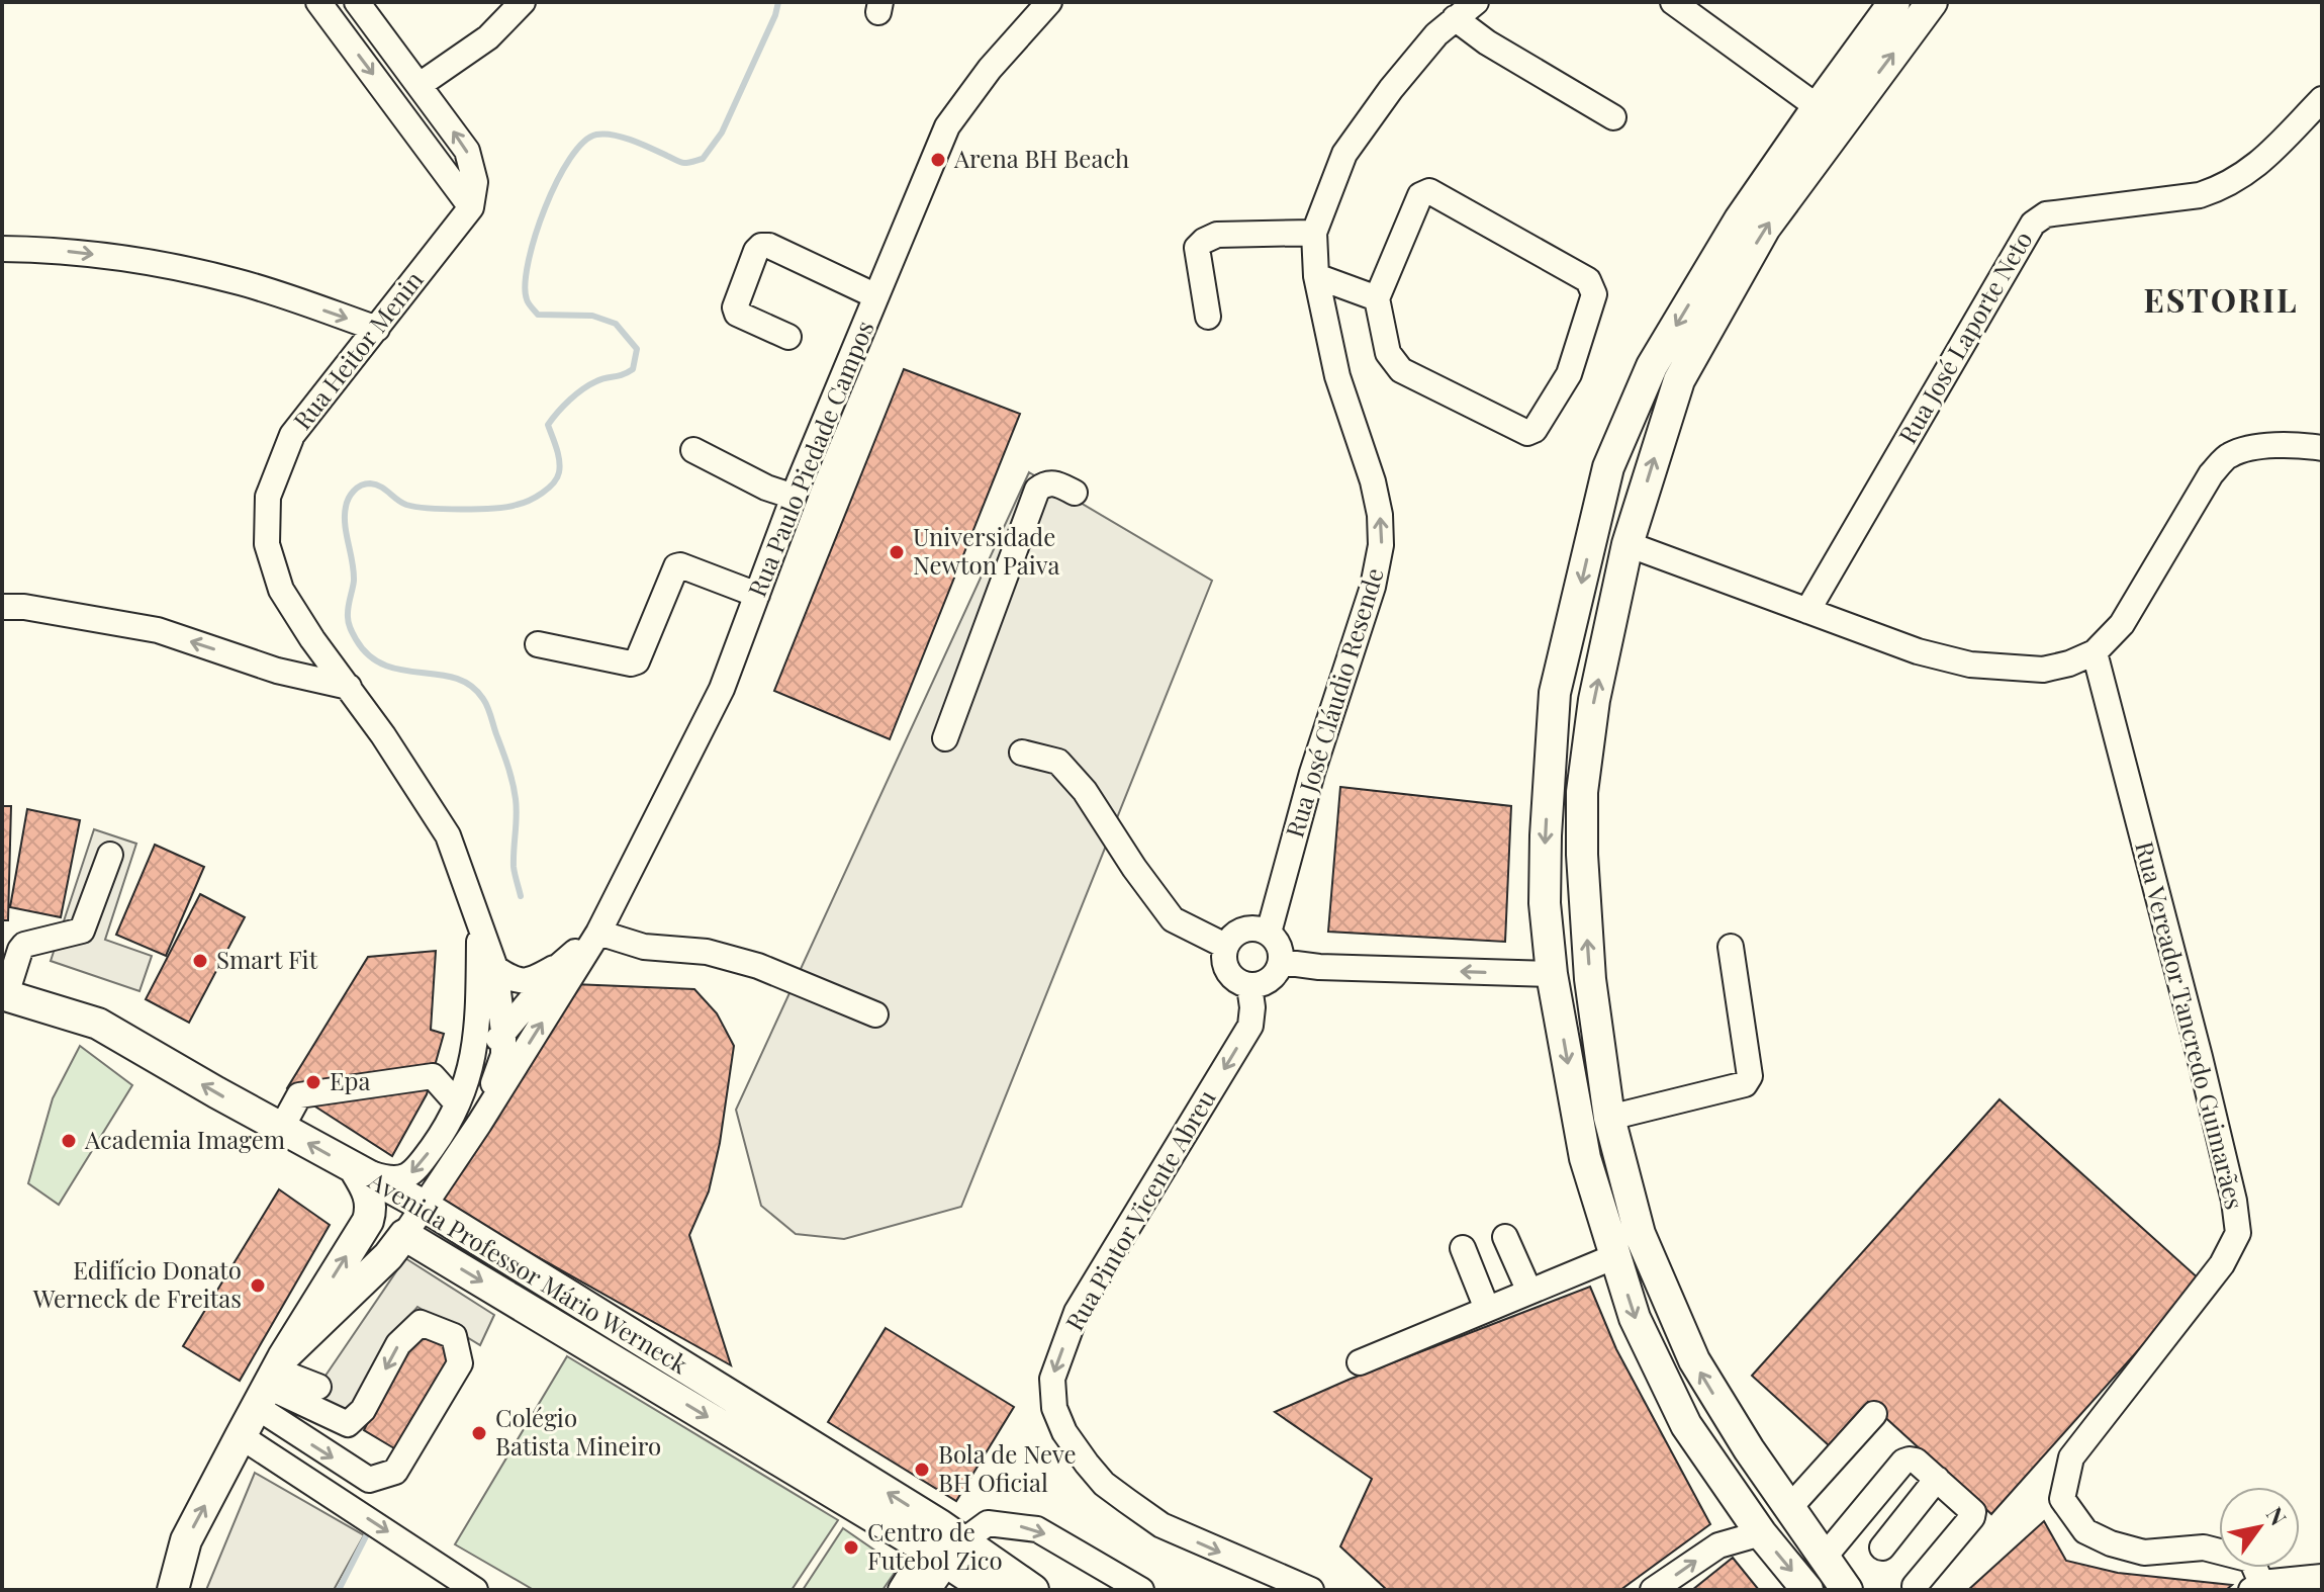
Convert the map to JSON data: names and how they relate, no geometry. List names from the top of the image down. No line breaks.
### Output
{"streets":{"main road":["Avenida Professor Mário Werneck"],"street":["Rua José Laporte Neto","Rua Heitor Menin","Rua Paulo Piedade Campos","Rua José Cláudio Resende","Rua Vereador Tancredo Guimarães","Rua Pintor Vicente Abreu"]},"crossings":[["Rua Heitor Menin","Rua Paulo Piedade Campos"],["Rua Heitor Menin","Avenida Professor Mário Werneck"],["Rua Paulo Piedade Campos","Avenida Professor Mário Werneck"],["Rua José Cláudio Resende","Rua Pintor Vicente Abreu"]],"one_way":["Rua José Cláudio Resende"],"districts":["ESTORIL"],"places":["Arena BH Beach","Universidade Newton Paiva","Smart Fit","Epa","Academia Imagem","Edifício Donato Werneck de Freitas","Colégio Batista Mineiro","Bola de Neve BH Oficial","Centro de Futebol Zico"],"north":"top right"}
